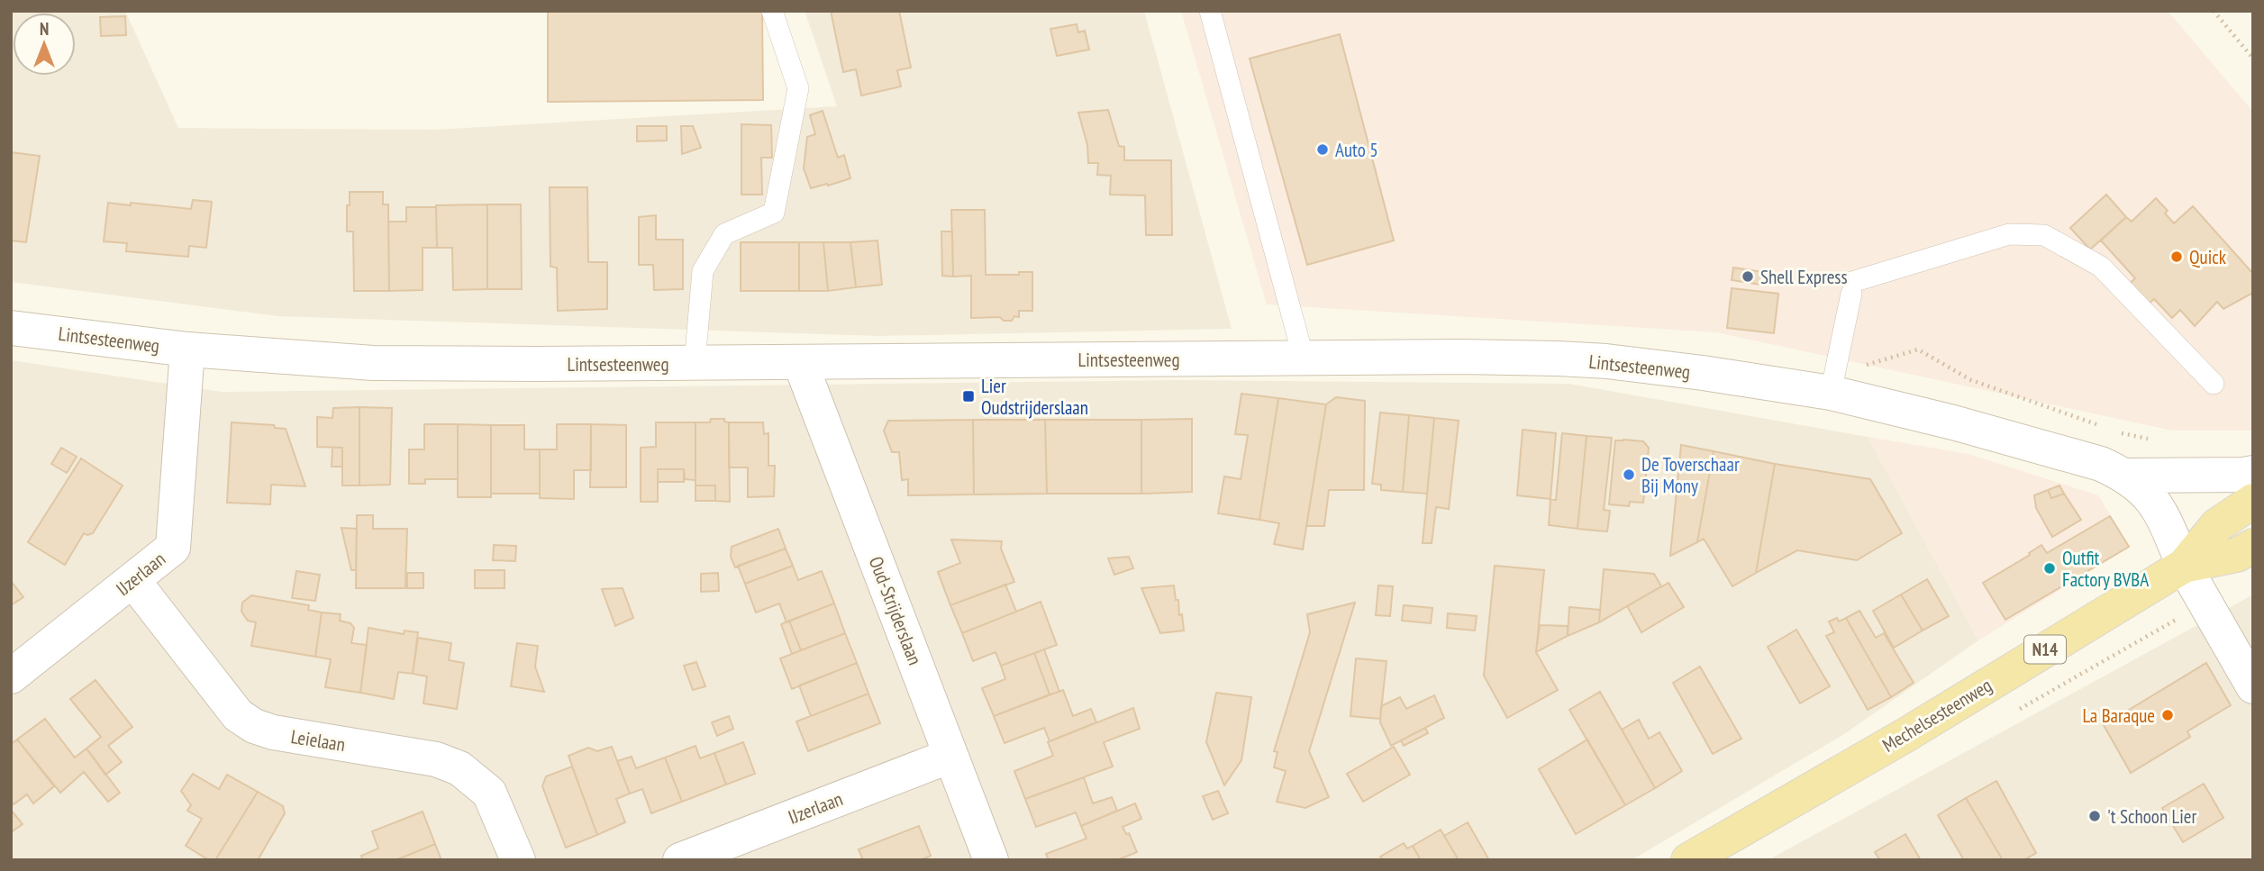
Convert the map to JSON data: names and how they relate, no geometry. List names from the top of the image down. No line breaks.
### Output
{"streets":{"main road":["N14","Mechelsesteenweg"],"street":["Lintsesteenweg","IJzerlaan","Oud-Strijderslaan","Leielaan"]},"crossings":[["Lintsesteenweg","IJzerlaan"],["Lintsesteenweg","Oud-Strijderslaan"],["Lintsesteenweg","Mechelsesteenweg"],["IJzerlaan","Oud-Strijderslaan"],["IJzerlaan","Leielaan"]],"places":{"other":["Auto 5","Quick","Shell Express","De Toverschaar Bij Mony","Outfit Factory BVBA","La Baraque","'t Schoon Lier"],"transit":["Lier Oudstrijderslaan"]},"north":"top"}
